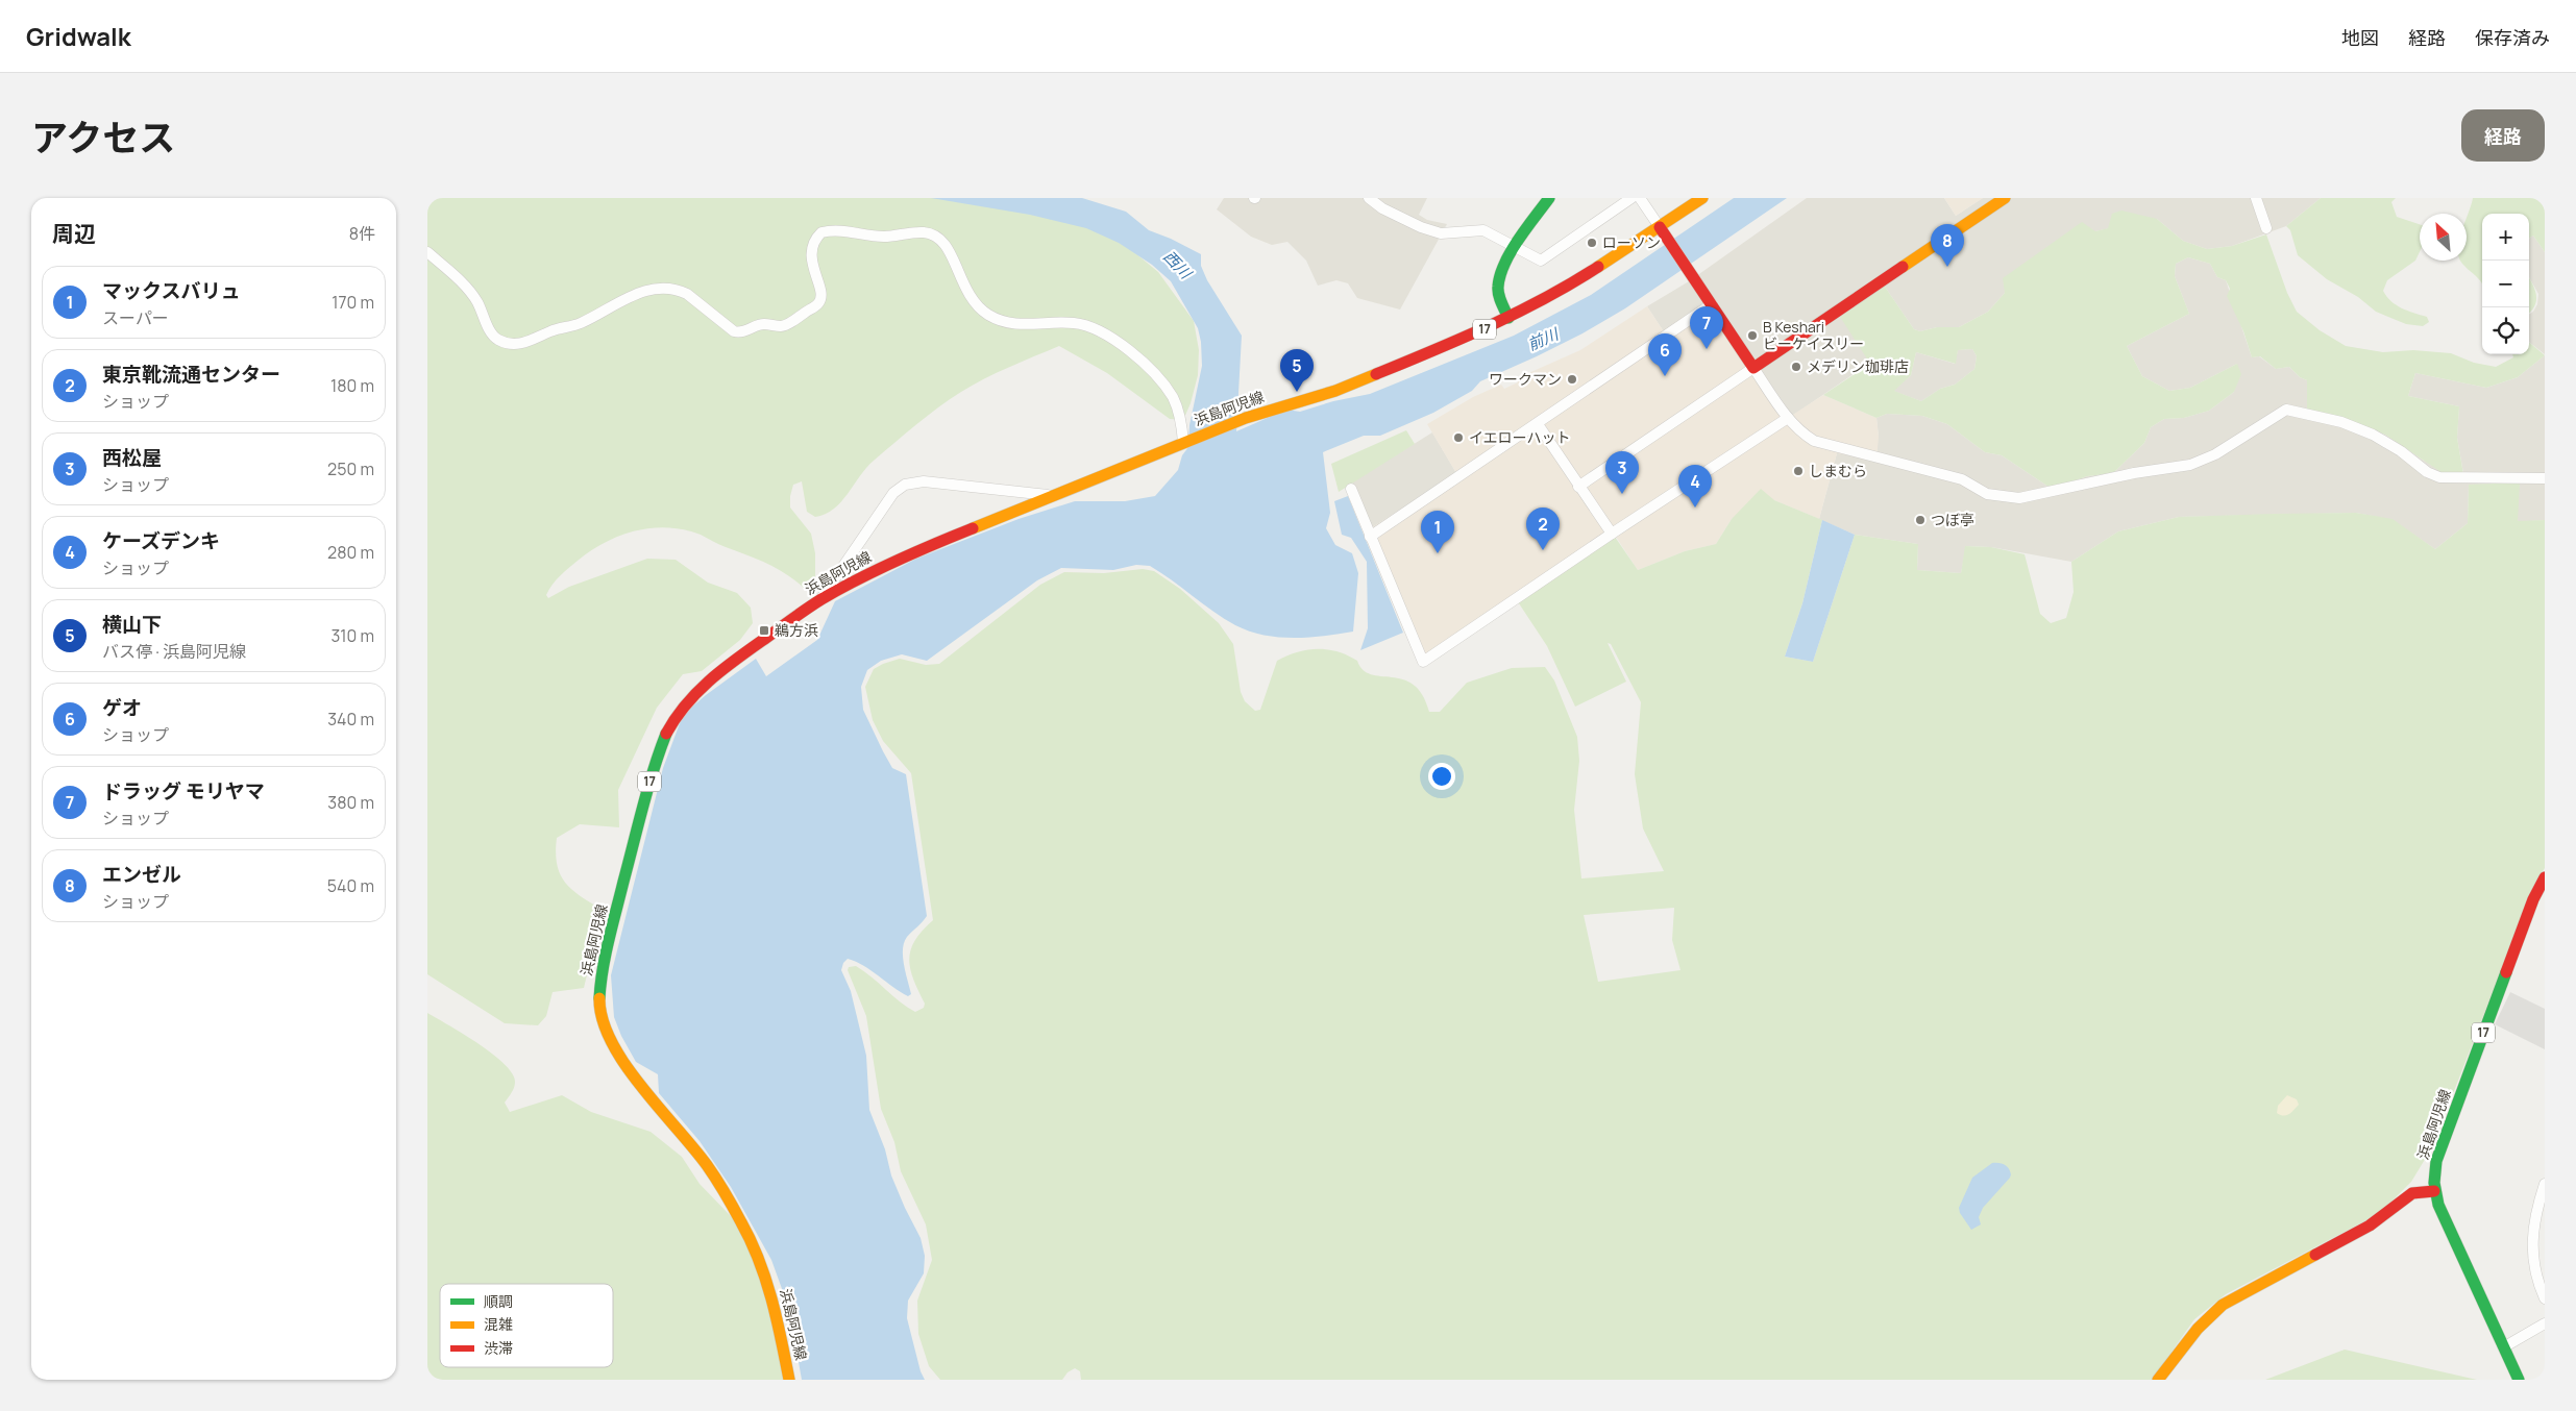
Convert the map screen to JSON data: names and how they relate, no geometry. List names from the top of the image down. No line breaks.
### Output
{"streets":{"main road":["17","浜島阿児線"]},"water":["西川","前川"],"places":{"other":["ローソン","B Keshari ビーケイスリー","メデリン珈琲店","ワークマン","イエローハット","しまむら","つぼ亭"],"transit":["鵜方浜"]},"legend":["順調","混雑","渋滞"],"north":"top left","page":{"header":"Gridwalk","nav":["地図","経路","保存済み"],"title":"アクセス","buttons":"経路","heading":["周辺","8件"],"map_buttons":["+","−"],"pins":["8","7","6","5","3","4","2","1"],"list":[{"mark":"1","name":"マックスバリュ","note":"スーパー","value":"170 m"},{"mark":"2","name":"東京靴流通センター","note":"ショップ","value":"180 m"},{"mark":"3","name":"西松屋","note":"ショップ","value":"250 m"},{"mark":"4","name":"ケーズデンキ","note":"ショップ","value":"280 m"},{"mark":"5","name":"横山下","note":"バス停 · 浜島阿児線","value":"310 m"},{"mark":"6","name":"ゲオ","note":"ショップ","value":"340 m"},{"mark":"7","name":"ドラッグ モリヤマ","note":"ショップ","value":"380 m"},{"mark":"8","name":"エンゼル","note":"ショップ","value":"540 m"}]}}
